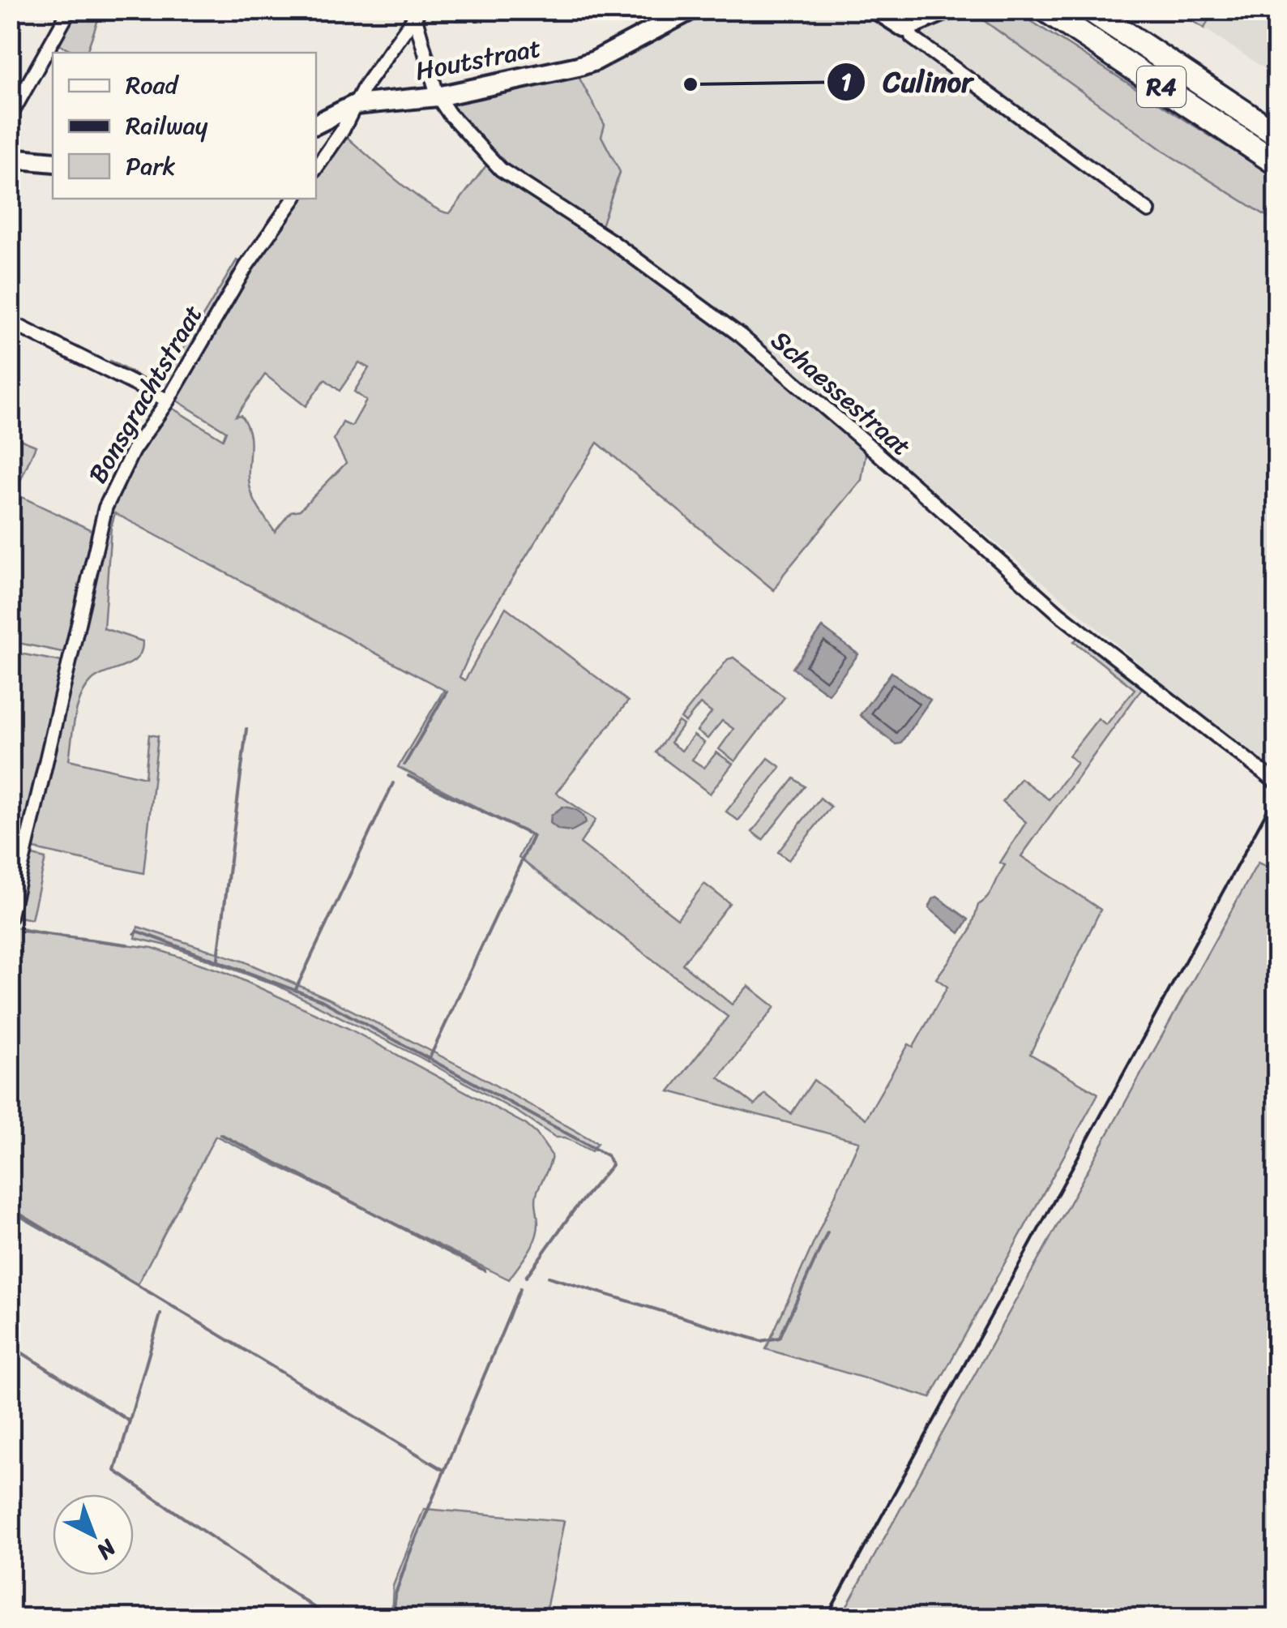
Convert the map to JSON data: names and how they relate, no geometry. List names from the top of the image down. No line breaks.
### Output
{"streets":{"highway":["R4"],"street":["Houtstraat","Schaessestraat","Bonsgrachtstraat"]},"crossings":[["Houtstraat","Schaessestraat"]],"places":["Culinor"],"legend":["Road","Railway","Park"],"north":"bottom right"}
